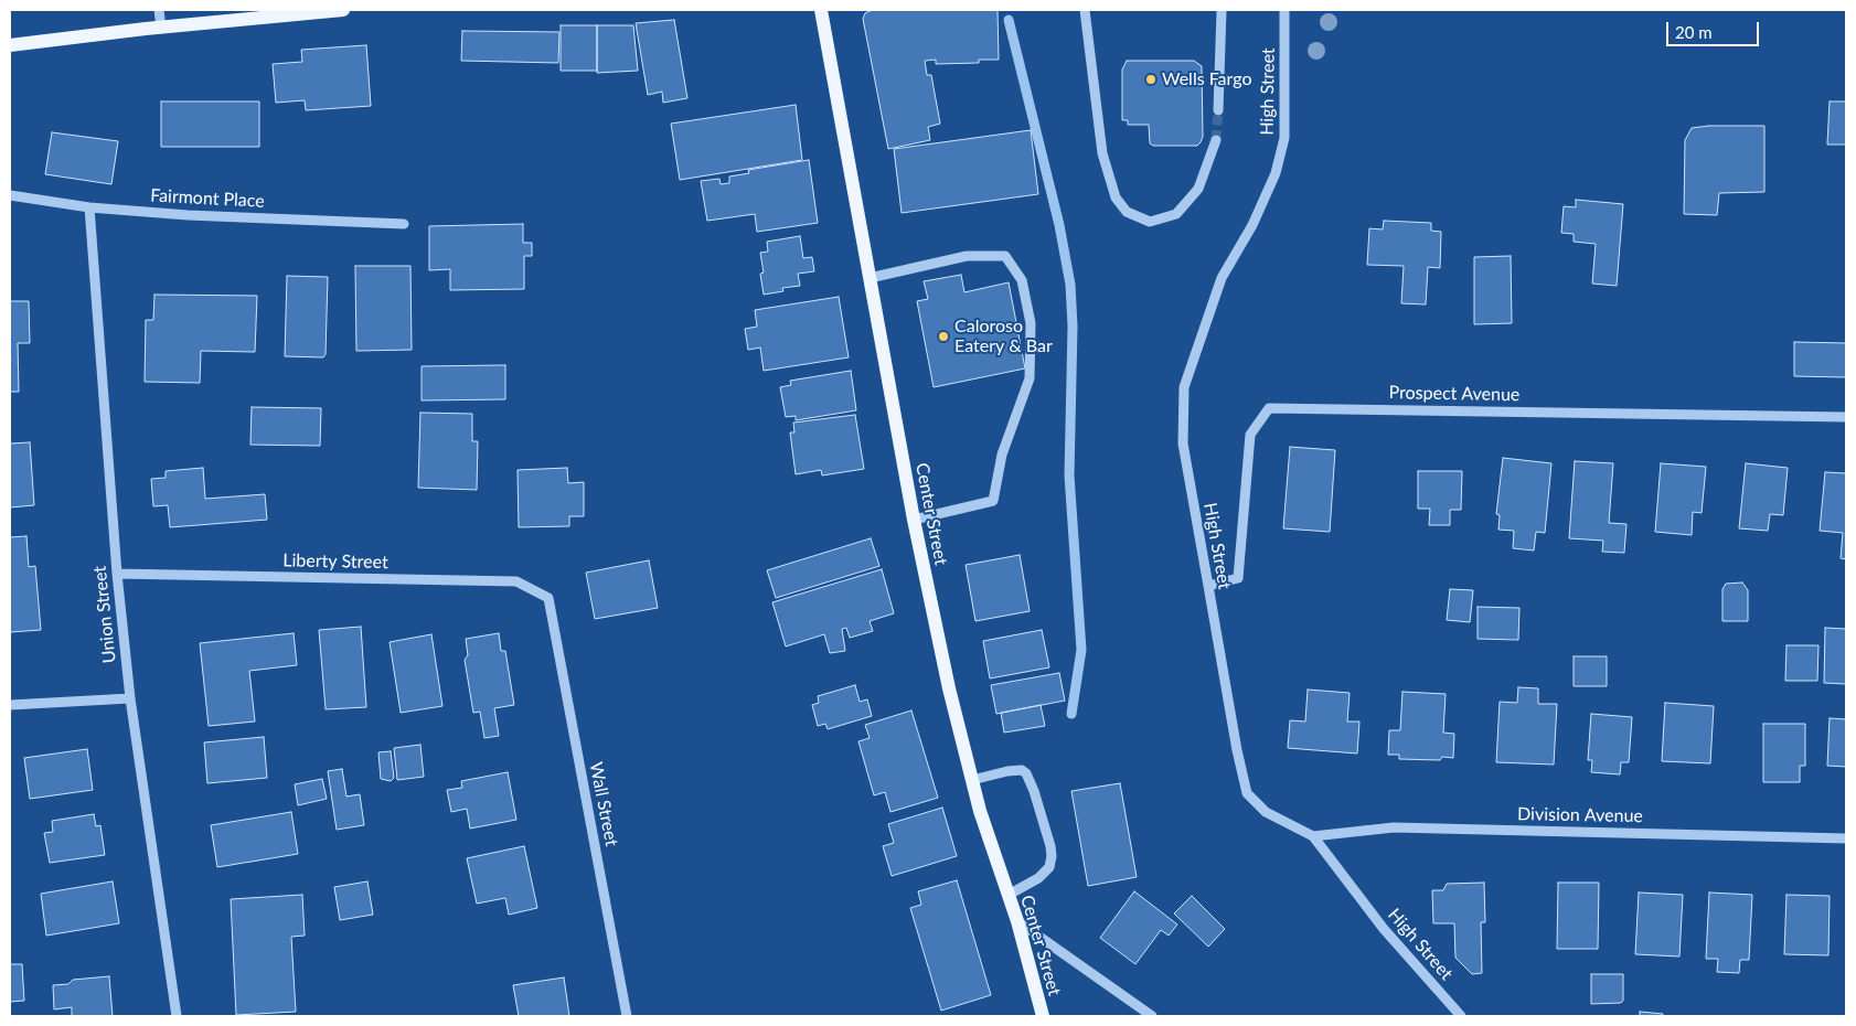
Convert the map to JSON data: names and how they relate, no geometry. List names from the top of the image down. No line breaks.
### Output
{"streets":{"main road":["Center Street"],"street":["High Street","Fairmont Place","Prospect Avenue","Liberty Street","Union Street","Wall Street","Division Avenue"]},"crossings":[["High Street","Prospect Avenue"],["High Street","Division Avenue"],["Fairmont Place","Union Street"],["Liberty Street","Union Street"],["Liberty Street","Wall Street"]],"places":["Wells Fargo","Caloroso Eatery & Bar"],"scale_bar":"20 m"}
